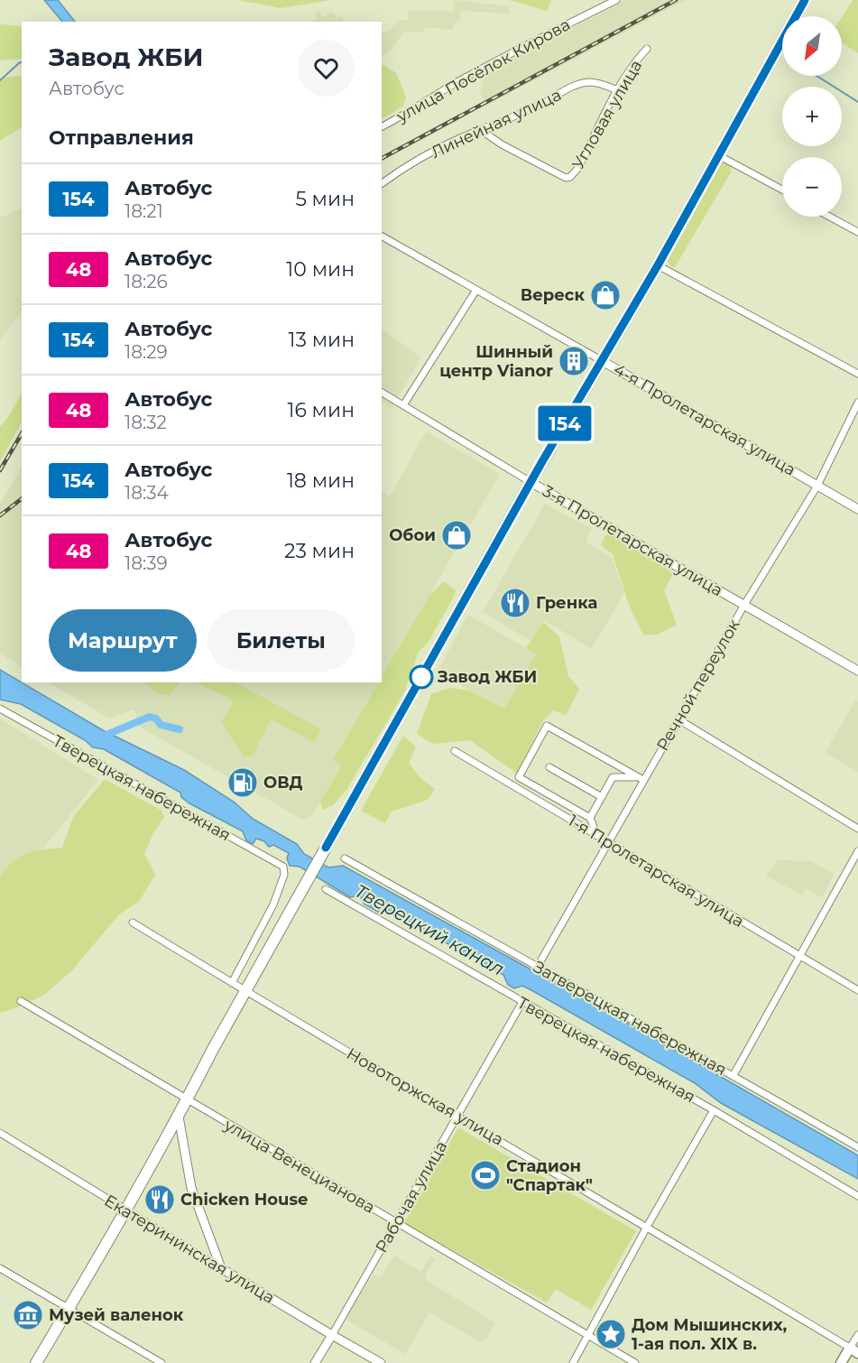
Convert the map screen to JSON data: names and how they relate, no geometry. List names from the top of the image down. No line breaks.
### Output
{"streets":{"street":["улица Посёлок Кирова","Угловая улица","Линейная улица","4-я Пролетарская улица","3-я Пролетарская улица","Речной переулок","Тверецкая набережная","1-я Пролетарская улица","Затверецкая набережная","Новоторжская улица","улица Венецианова","Рабочая улица","Екатерининская улица"]},"crossings":[["Угловая улица","Линейная улица"],["4-я Пролетарская улица","Речной переулок"],["3-я Пролетарская улица","Речной переулок"],["Речной переулок","1-я Пролетарская улица"],["Речной переулок","Затверецкая набережная"],["Тверецкая набережная","Новоторжская улица"],["Тверецкая набережная","Рабочая улица"],["Новоторжская улица","Рабочая улица"],["улица Венецианова","Рабочая улица"],["Рабочая улица","Екатерининская улица"]],"water":["Тверецкий канал"],"places":{"shop":["Вереск","Обои"],"building":["Шинный центр Vianor"],"restaurant":["Гренка","Chicken House"],"other":["Завод ЖБИ"],"fuel station":["ОВД"],"sports":["Стадион \"Спартак\""],"museum":["Музей валенок"],"place":["Дом Мышинских, 1-ая пол. XIX в."]},"lines":["bus line 154"],"north":"bottom left","page":{"on_map":"154","map_buttons":["+","−"],"heading":[["Завод ЖБИ","Автобус"],"Отправления"],"list":[{"mark":"154","name":"Автобус","note":"18:21","value":"5 мин"},{"mark":"48","name":"Автобус","note":"18:26","value":"10 мин"},{"mark":"154","name":"Автобус","note":"18:29","value":"13 мин"},{"mark":"48","name":"Автобус","note":"18:32","value":"16 мин"},{"mark":"154","name":"Автобус","note":"18:34","value":"18 мин"},{"mark":"48","name":"Автобус","note":"18:39","value":"23 мин"}],"buttons":["Маршрут","Билеты"]}}
